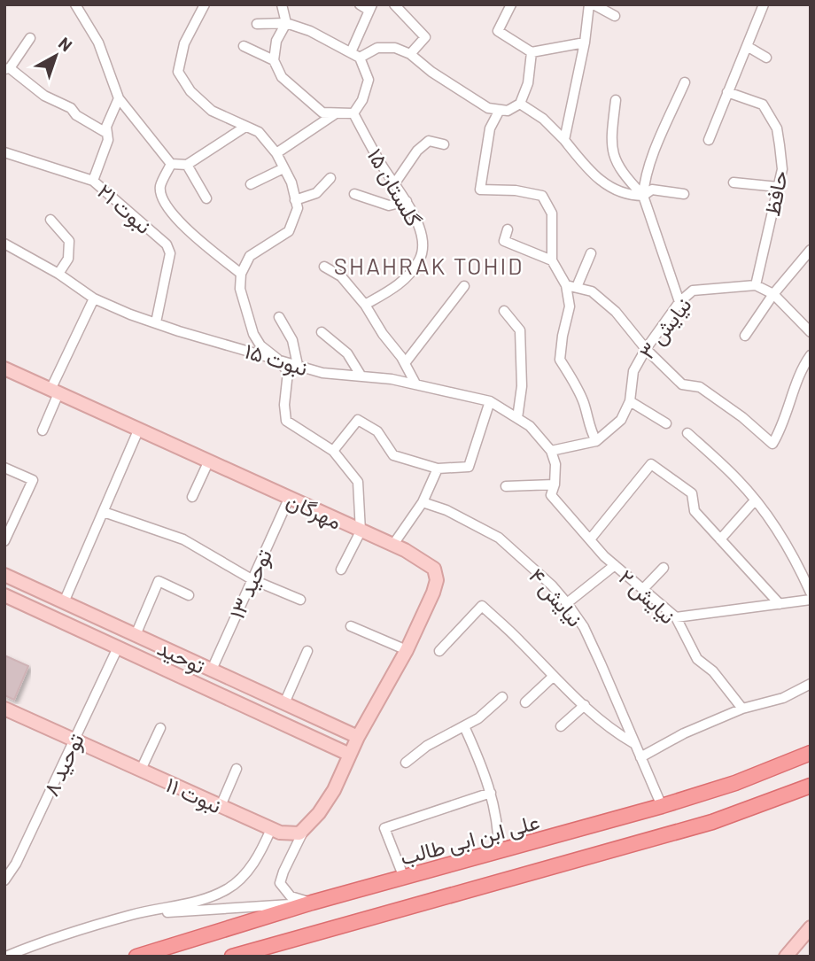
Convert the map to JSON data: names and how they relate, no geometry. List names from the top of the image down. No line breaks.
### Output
{"streets":{"main road":["علی ابن ابی طالب"],"street":["گلستان ۱۵","حافظ","نبوت ۲۱","نیایش ۳","نبوت ۱۵","مهرگان","توحید ۱۳","نیایش ۲","نیایش ۴","توحید","توحید ۸","نبوت ۱۱"]},"crossings":[["حافظ","نیایش ۳"],["نبوت ۲۱","نبوت ۱۵"],["نیایش ۳","نبوت ۱۵"],["نیایش ۳","نیایش ۲"],["نبوت ۱۵","نیایش ۲"],["مهرگان","توحید ۱۳"],["مهرگان","توحید"],["توحید ۱۳","توحید"],["نیایش ۴","علی ابن ابی طالب"],["توحید","توحید ۸"],["توحید ۸","نبوت ۱۱"]],"districts":["SHAHRAK TOHID"],"north":"top right"}
